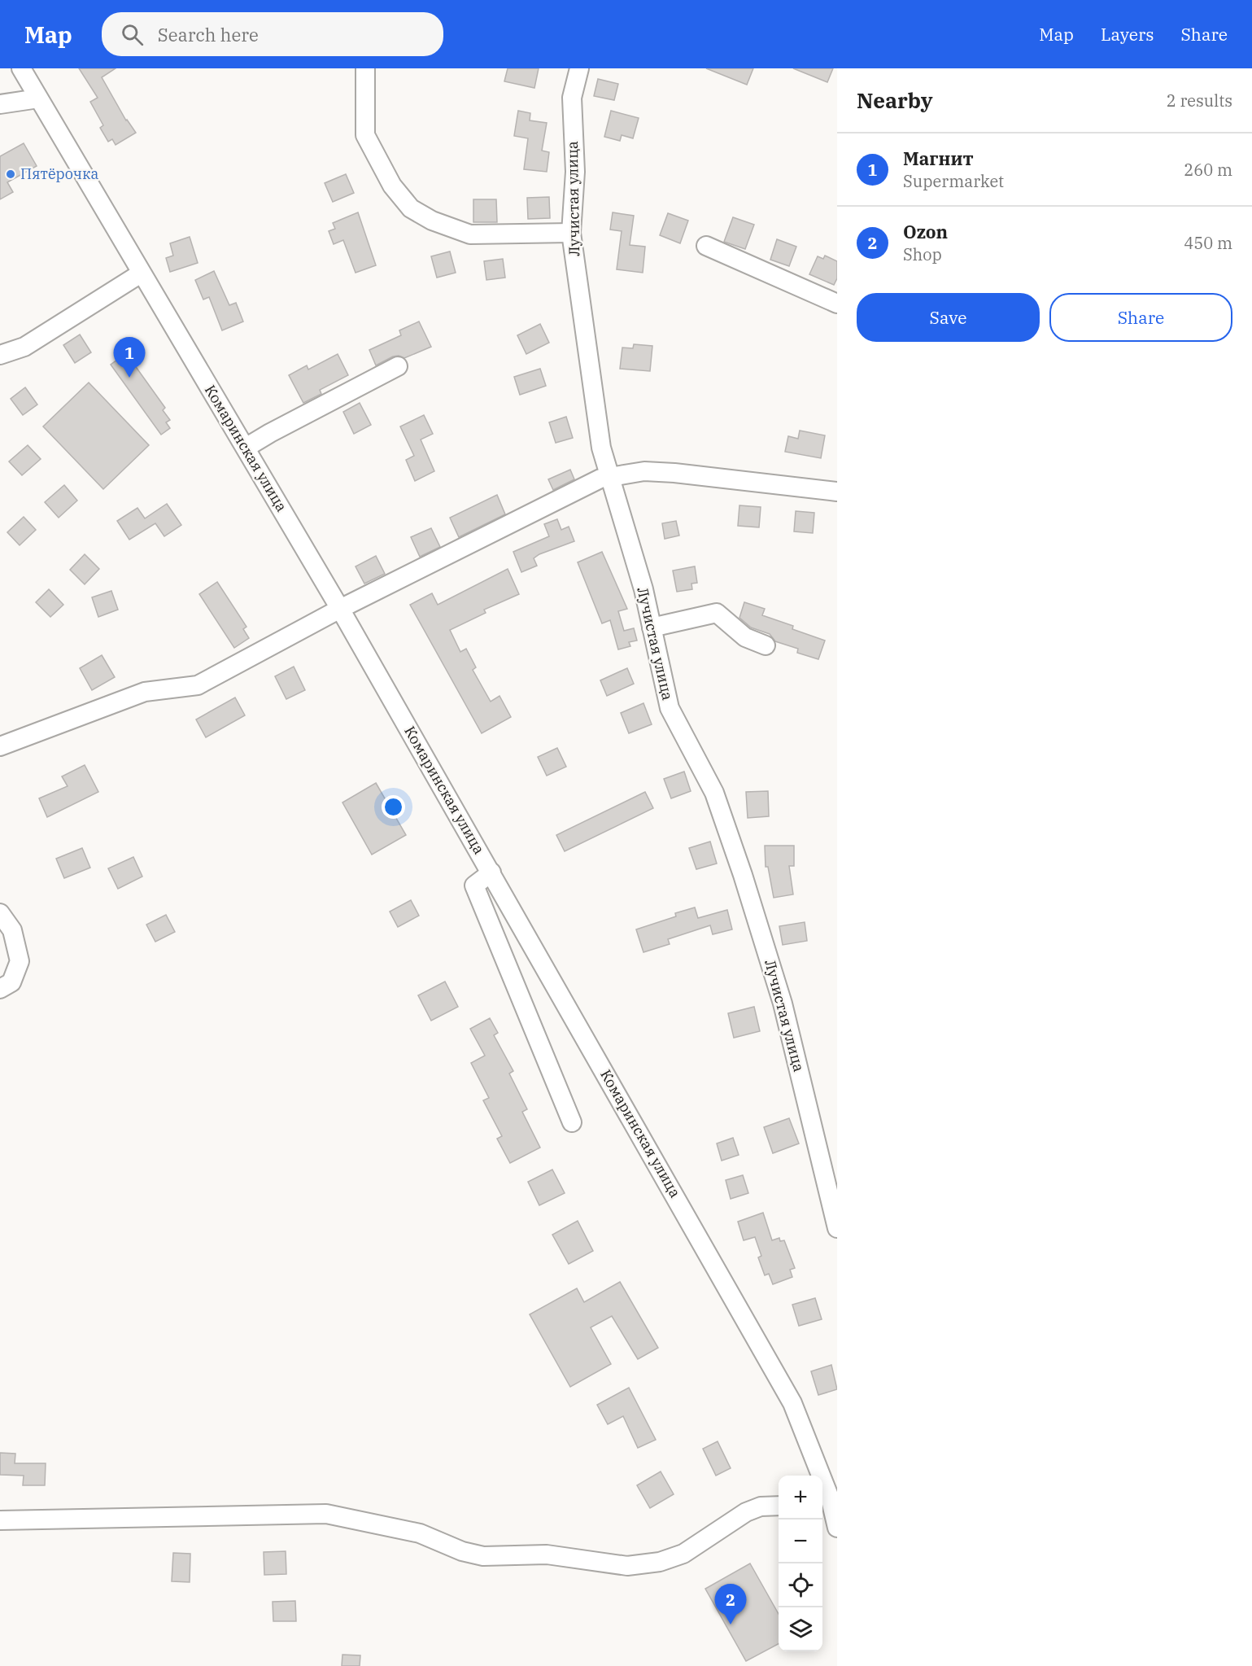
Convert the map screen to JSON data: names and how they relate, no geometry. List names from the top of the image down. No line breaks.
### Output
{"streets":{"street":["Лучистая улица","Комаринская улица"]},"places":["Пятёрочка"],"page":{"header":"Map","search":"Search here","nav":["Map","Layers","Share"],"heading":["Nearby","2 results"],"list":[{"mark":"1","name":"Магнит","note":"Supermarket","value":"260 m"},{"mark":"2","name":"Ozon","note":"Shop","value":"450 m"}],"buttons":["Save","Share"],"pins":["1","2"],"map_buttons":["+","−"]}}
